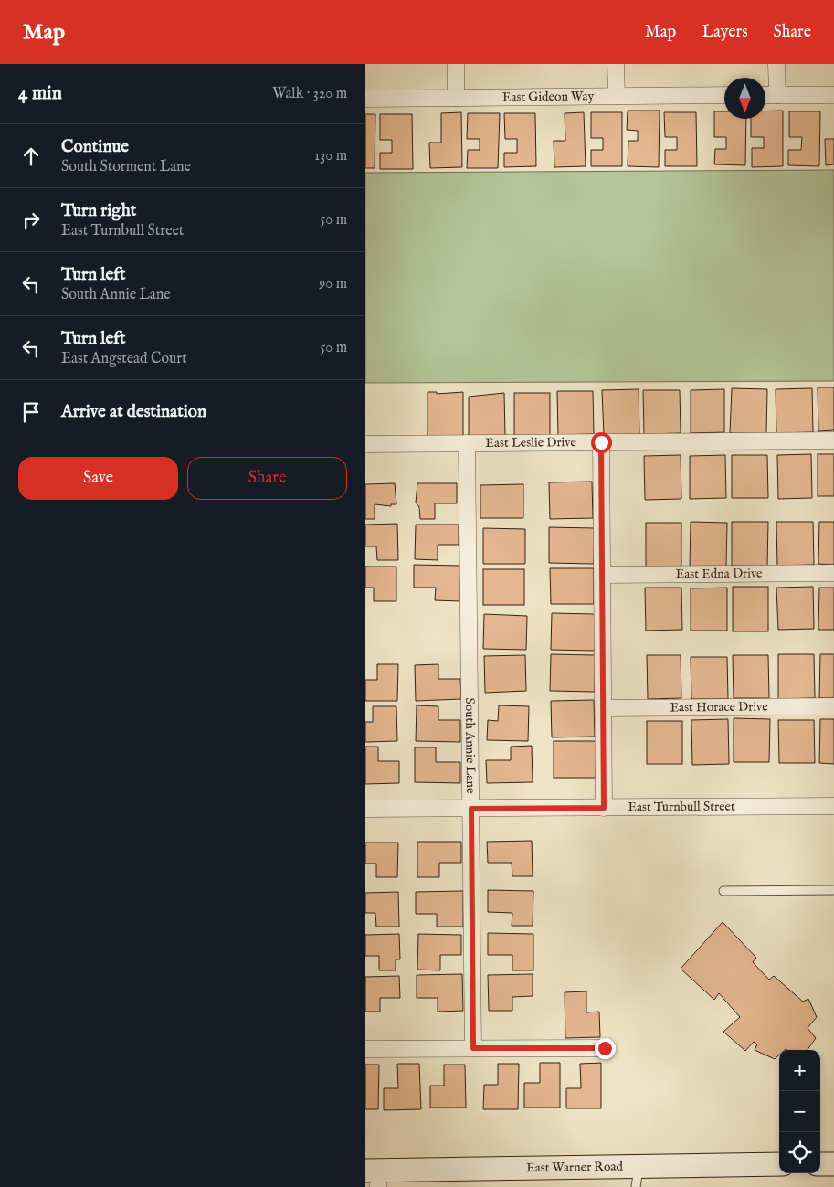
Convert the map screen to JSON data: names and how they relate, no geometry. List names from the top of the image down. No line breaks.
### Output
{"streets":{"main road":["East Warner Road"],"street":["East Gideon Way","East Leslie Drive","East Edna Drive","East Horace Drive","South Annie Lane","East Turnbull Street"]},"crossings":[["East Leslie Drive","South Annie Lane"],["South Annie Lane","East Turnbull Street"]],"north":"bottom","page":{"header":"Map","nav":["Map","Layers","Share"],"heading":["4 min","Walk · 320 m"],"list":[["Continue","South Storment Lane","130 m"],["Turn right","East Turnbull Street","50 m"],["Turn left","South Annie Lane","90 m"],["Turn left","East Angstead Court","50 m"],"Arrive at destination"],"buttons":["Save","Share"],"map_buttons":["+","−"]}}
